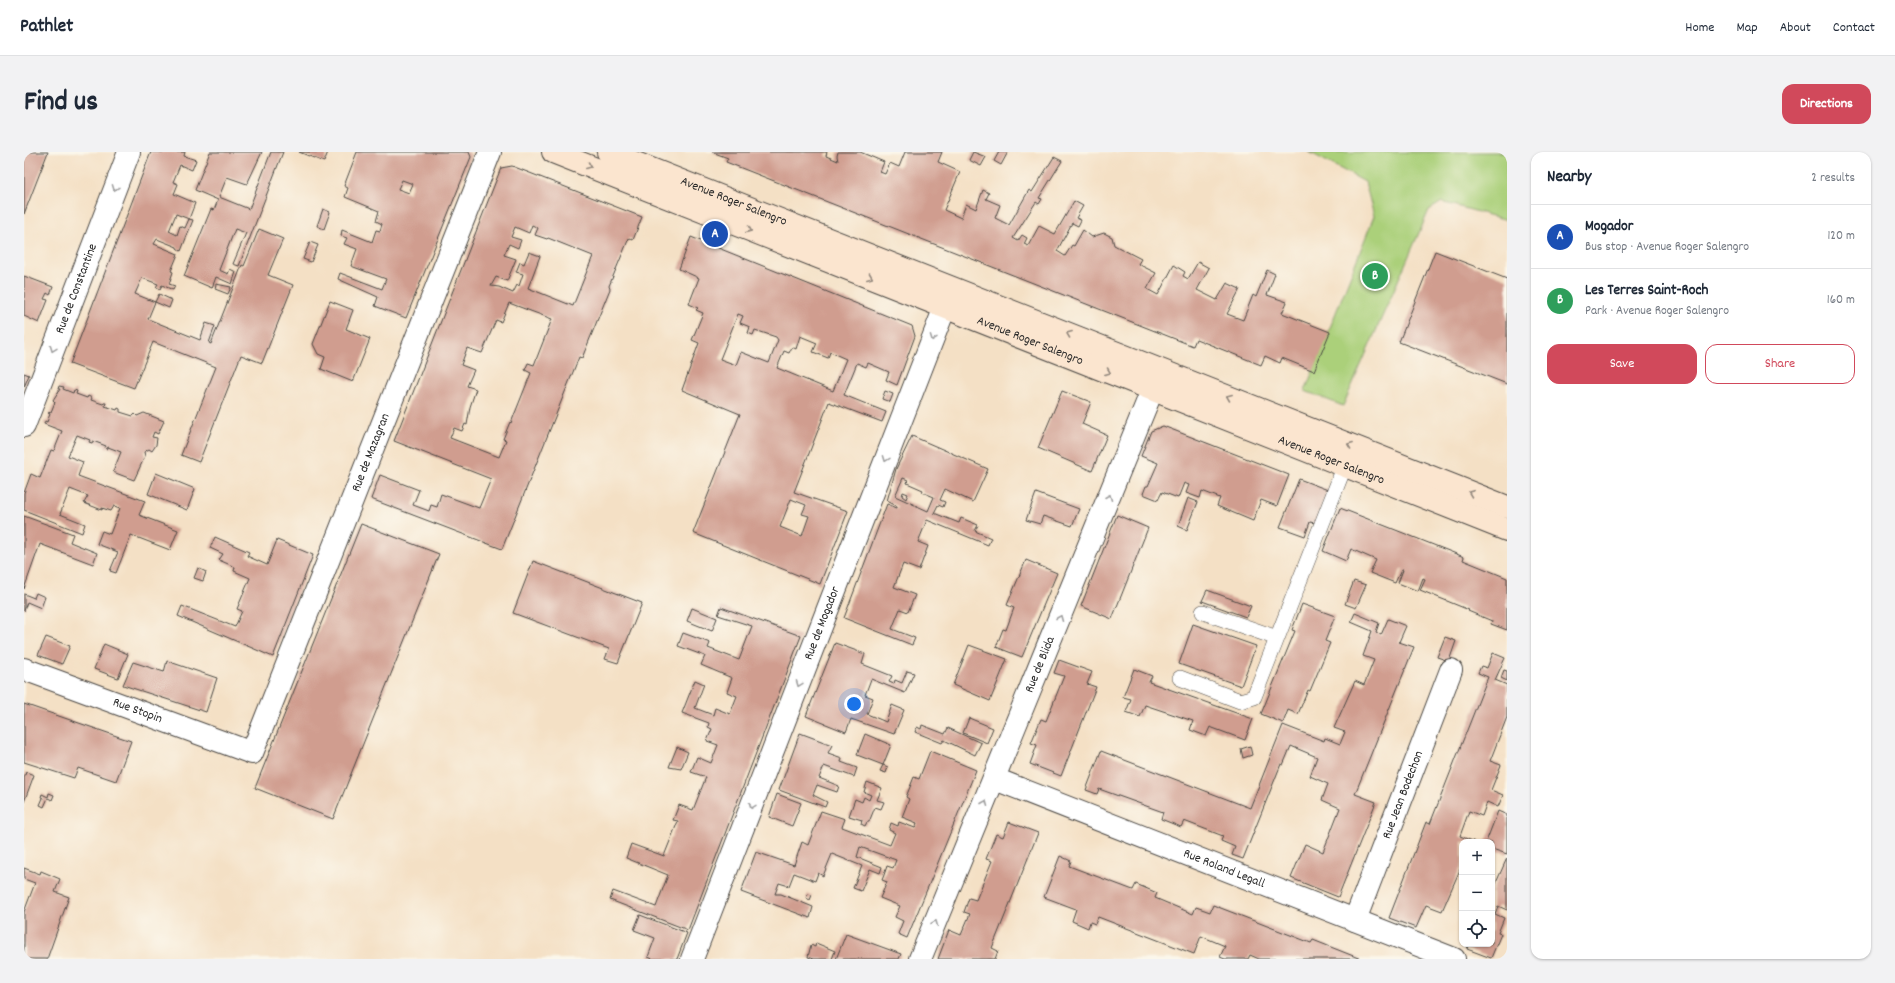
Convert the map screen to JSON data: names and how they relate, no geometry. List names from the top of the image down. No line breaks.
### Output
{"streets":{"main road":["Avenue Roger Salengro"],"street":["Rue de Constantine","Rue de Mazagran","Rue de Mogador","Rue de Blida","Rue Stopin","Rue Jean Bodechon","Rue Roland Legall"]},"crossings":[["Avenue Roger Salengro","Rue de Mogador"],["Avenue Roger Salengro","Rue de Blida"],["Rue de Mazagran","Rue Stopin"],["Rue de Blida","Rue Roland Legall"],["Rue Jean Bodechon","Rue Roland Legall"]],"one_way":["Rue de Constantine","Rue de Mogador","Rue de Blida"],"page":{"header":"Pathlet","nav":["Home","Map","About","Contact"],"title":"Find us","buttons":["Directions",["Save","Share"]],"heading":["Nearby","2 results"],"list":[{"mark":"A","name":"Mogador","note":"Bus stop · Avenue Roger Salengro","value":"120 m"},{"mark":"B","name":"Les Terres Saint-Roch","note":"Park · Avenue Roger Salengro","value":"160 m"}],"pins":["A","B"],"map_buttons":["+","−"]}}
